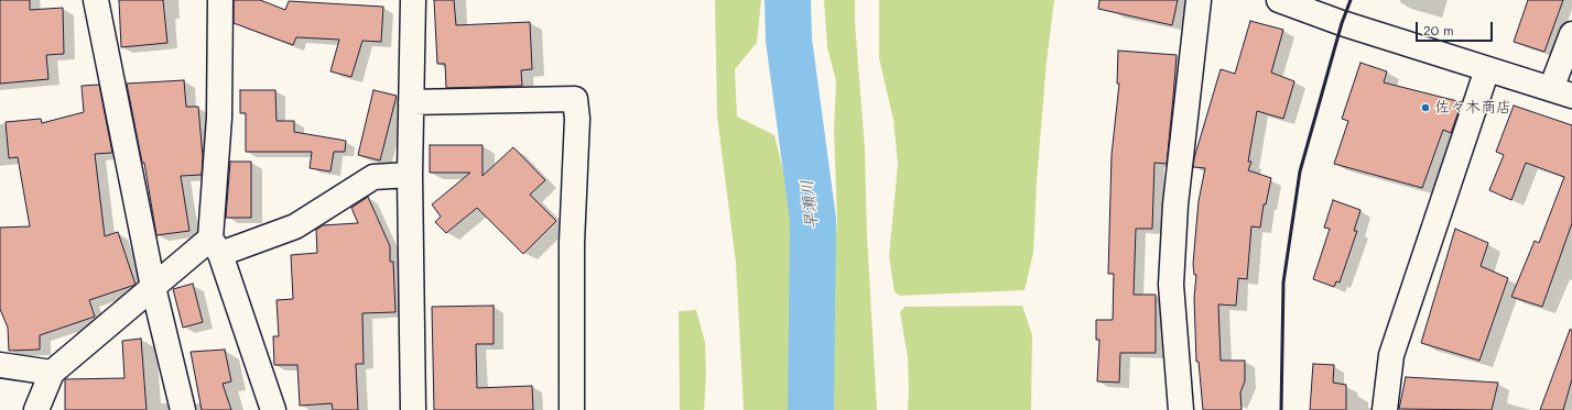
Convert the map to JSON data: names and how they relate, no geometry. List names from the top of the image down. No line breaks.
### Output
{"water":["早瀬川"],"places":["佐々木商店"],"scale_bar":"20 m"}
